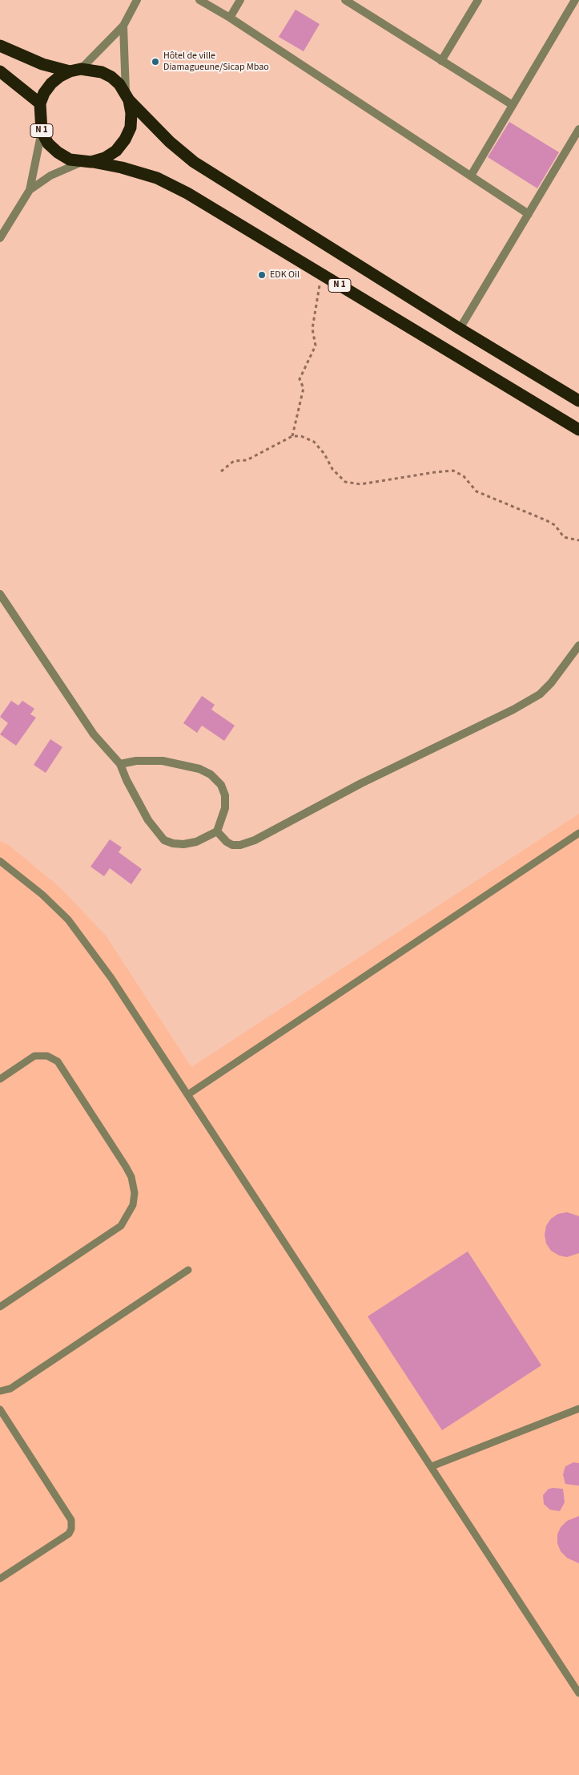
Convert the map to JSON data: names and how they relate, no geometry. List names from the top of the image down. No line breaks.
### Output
{"streets":{"highway":["N 1"]},"places":["Hôtel de ville Diamagueune/Sicap Mbao","EDK Oil"]}
